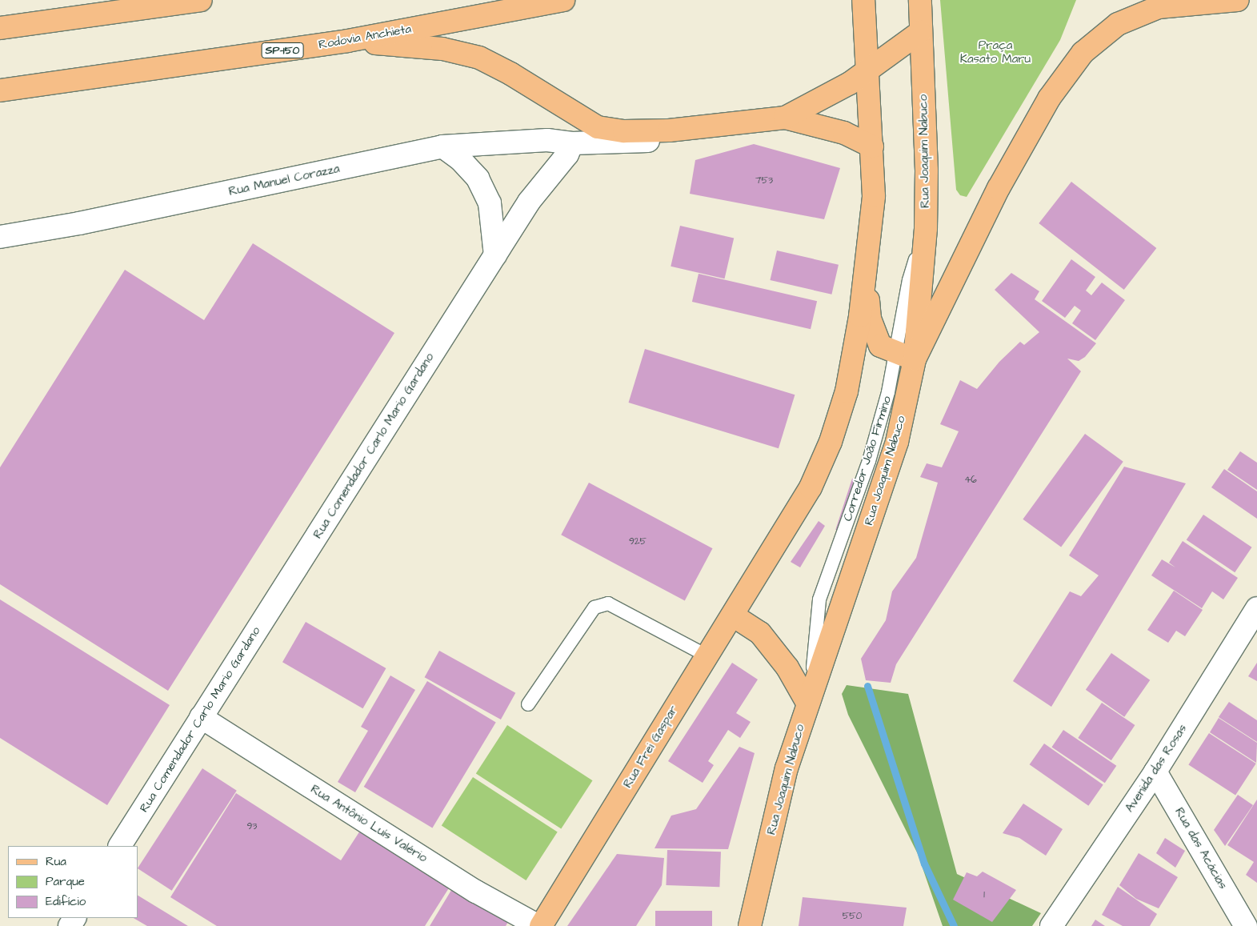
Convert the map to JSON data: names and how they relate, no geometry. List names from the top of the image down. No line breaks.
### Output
{"streets":{"main road":["Rodovia Anchieta","SP-150","Rua Joaquim Nabuco","Rua Frei Gaspar"],"street":["Rua Manuel Corazza","Rua Comendador Carlo Mario Gardano","Avenida das Rosas","Rua Antônio Luís Valério","Rua das Acácias"]},"crossings":[["Rua Manuel Corazza","Rua Comendador Carlo Mario Gardano"],["Rua Comendador Carlo Mario Gardano","Rua Antônio Luís Valério"],["Rua Frei Gaspar","Rua Antônio Luís Valério"],["Avenida das Rosas","Rua das Acácias"]],"parks":["Praça Kasato Maru"],"house_numbers":["753","46","925","93","1","550"],"legend":["Rua","Parque","Edifício"]}
